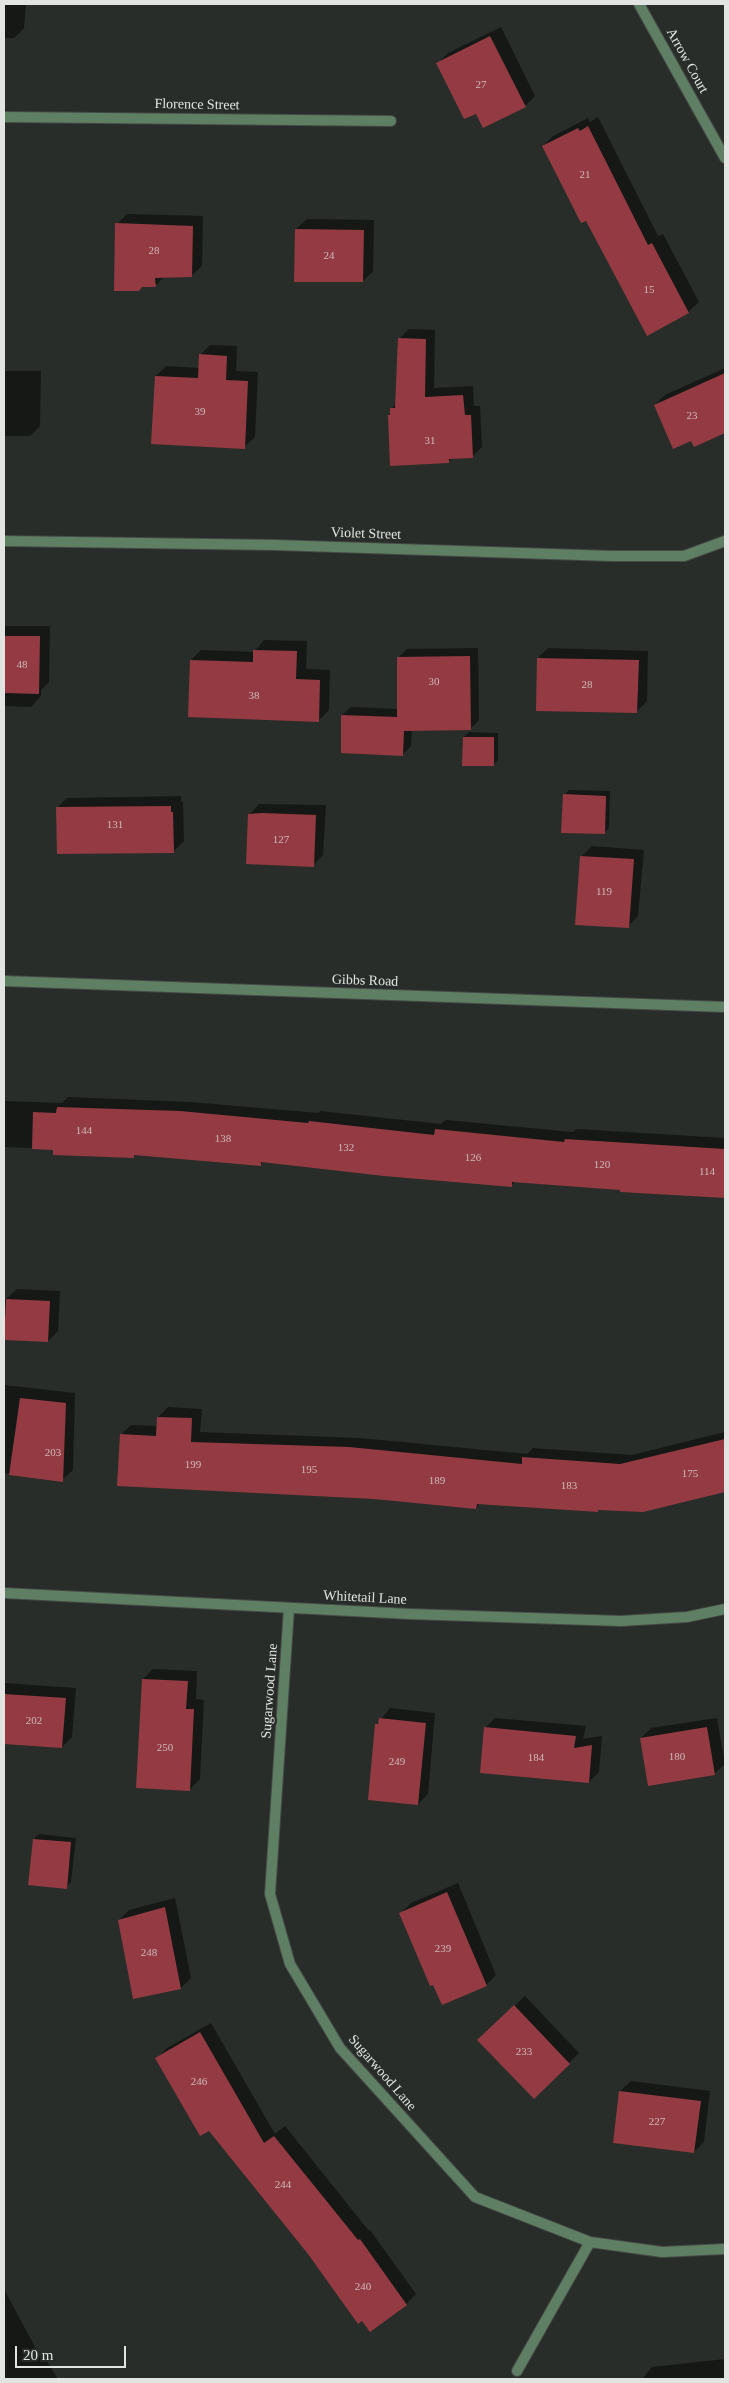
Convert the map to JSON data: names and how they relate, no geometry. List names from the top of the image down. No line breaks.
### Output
{"streets":{"street":["Arrow Court","Florence Street","Violet Street","Gibbs Road","Whitetail Lane","Sugarwood Lane"]},"crossings":[["Whitetail Lane","Sugarwood Lane"]],"house_numbers":["27","21","28","24","15","39","23","31","48","30","28","38","131","127","119","144","138","132","126","120","114","203","199","195","175","189","183","202","250","180","184","249","239","248","233","246","227","244","240"],"scale_bar":"20 m"}
